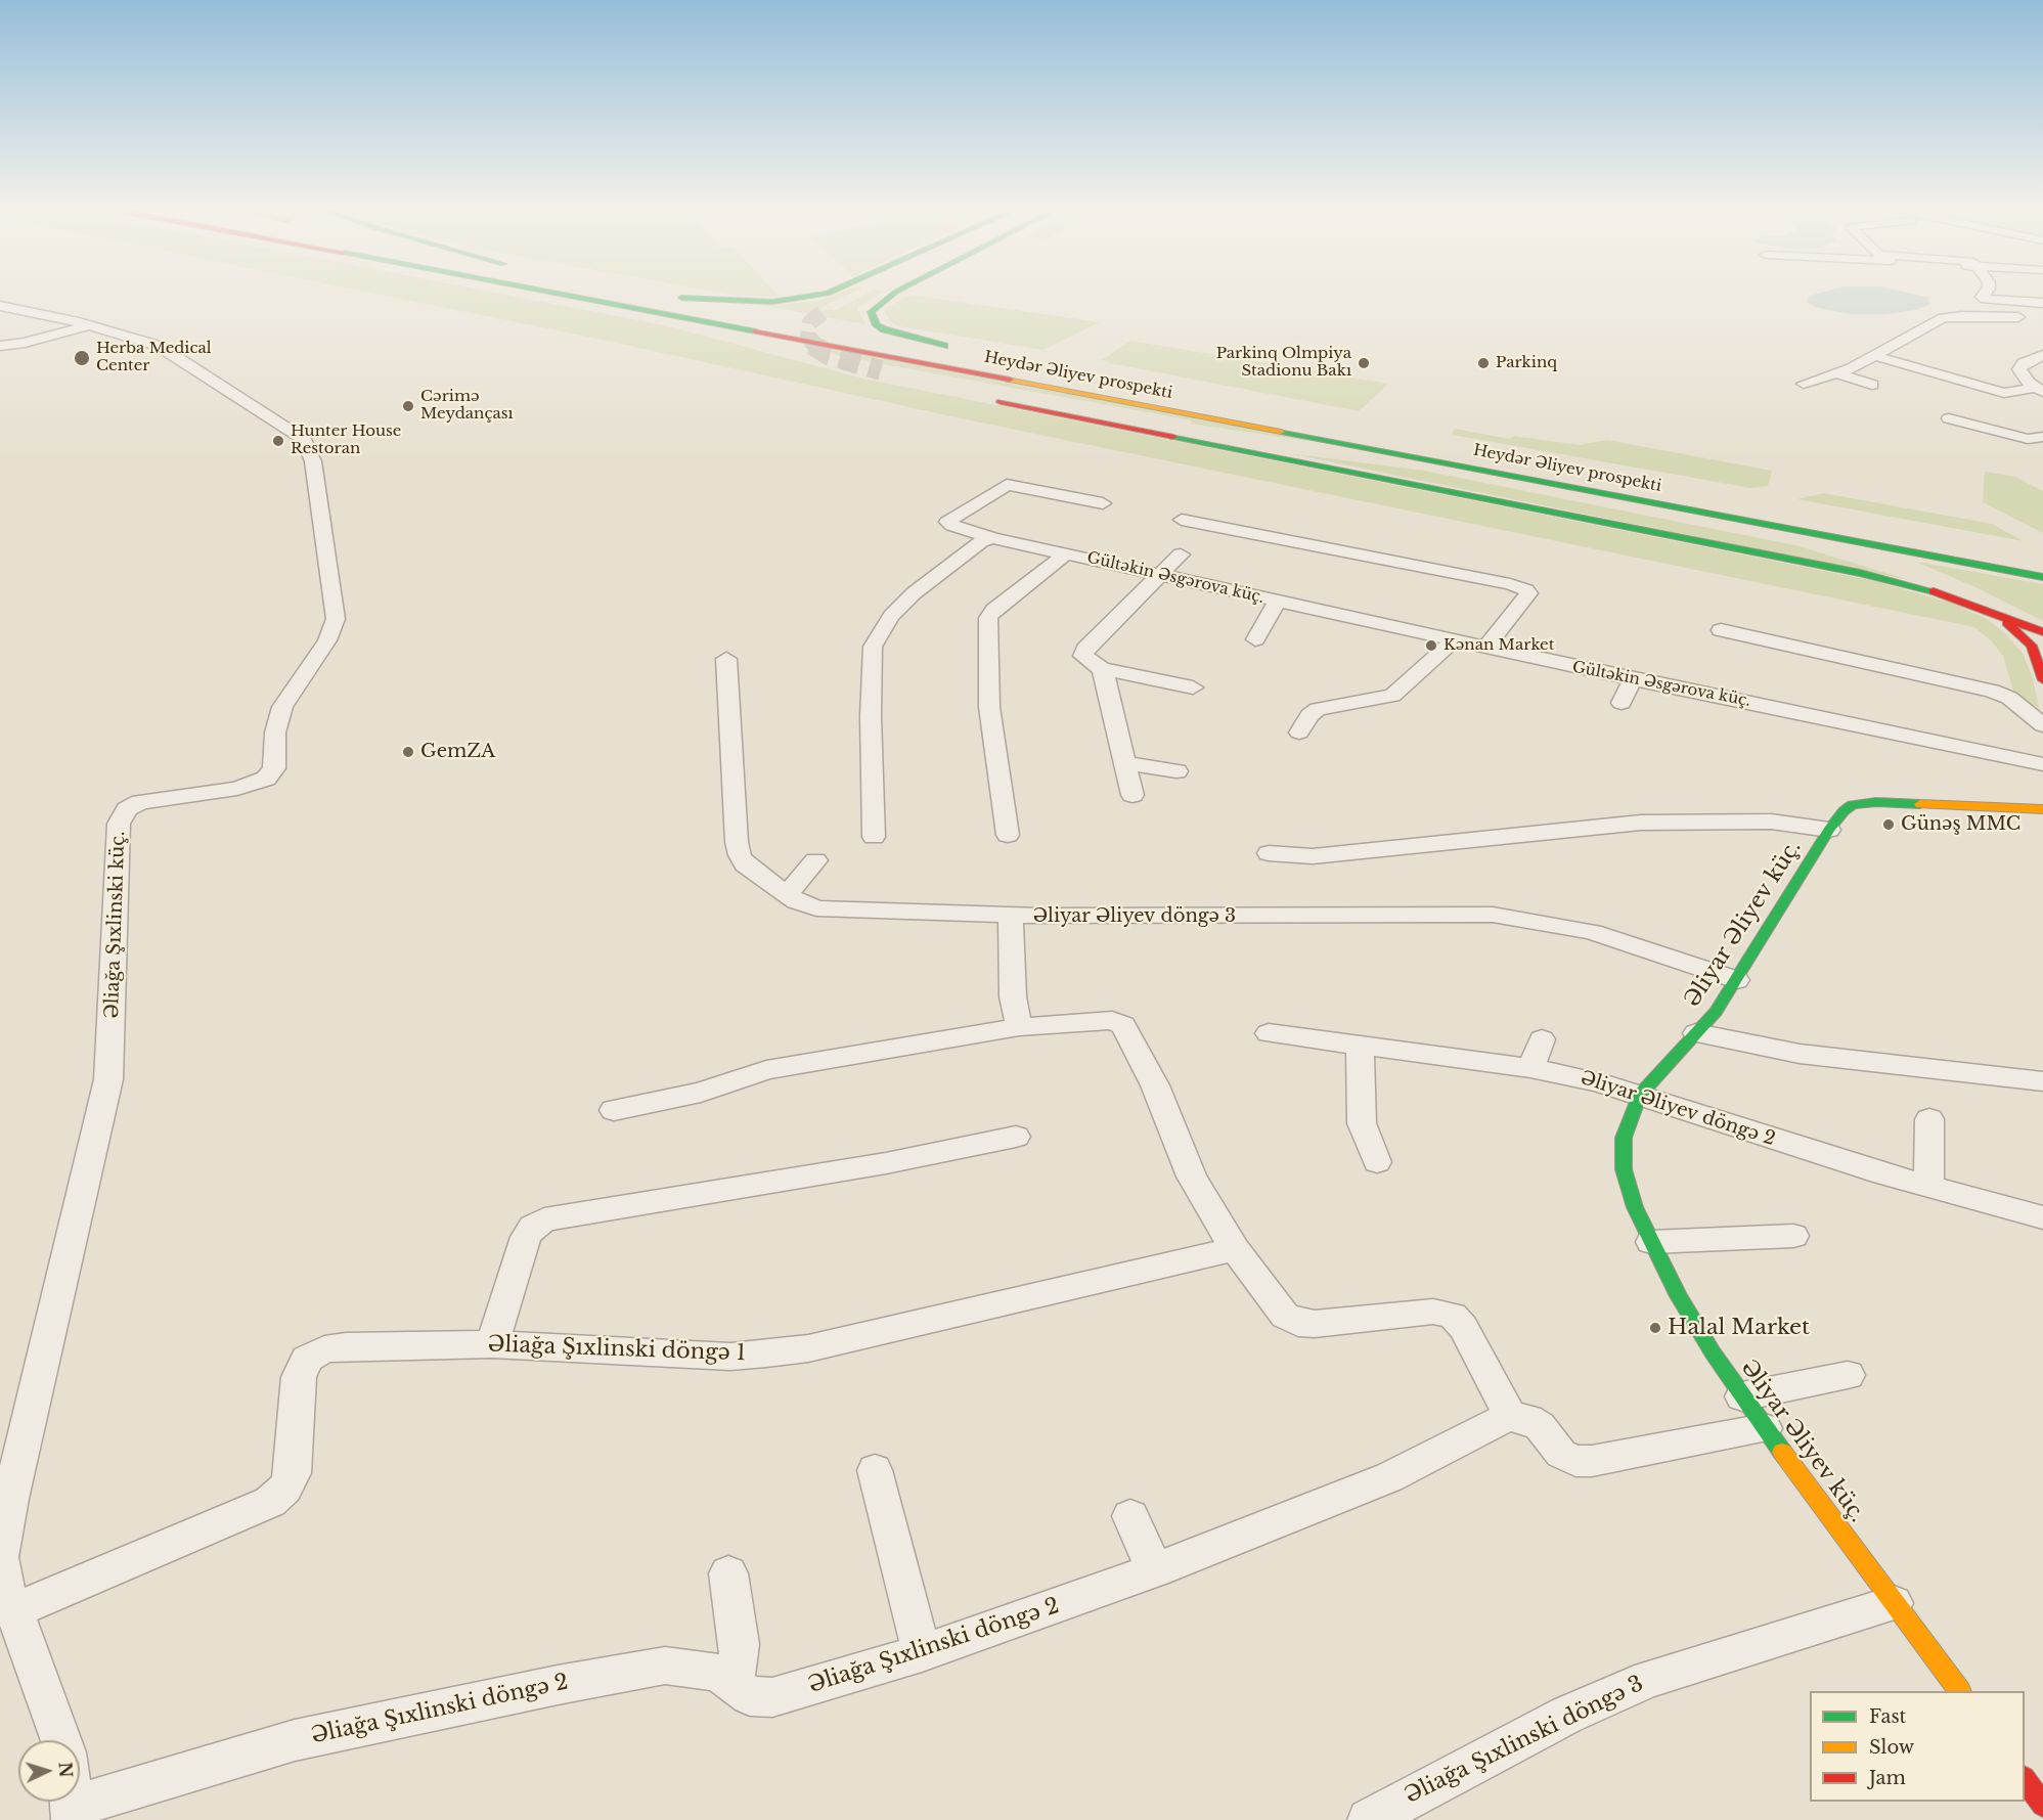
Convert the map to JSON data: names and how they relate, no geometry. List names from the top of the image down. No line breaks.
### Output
{"streets":{"main road":["Heydər Əliyev prospekti","Əliyar Əliyev küç."],"street":["Gültəkin Əsgərova küç.","Əliyar Əliyev döngə 3","Əliağa Şıxlinski küç.","Əliyar Əliyev döngə 2","Əliağa Şıxlinski döngə 1","Əliağa Şıxlinski döngə 2","Əliağa Şıxlinski döngə 3"]},"crossings":[["Əliyar Əliyev döngə 3","Əliyar Əliyev küç."],["Əliyar Əliyev küç.","Əliyar Əliyev döngə 2"],["Əliyar Əliyev küç.","Əliağa Şıxlinski döngə 3"],["Əliağa Şıxlinski küç.","Əliağa Şıxlinski döngə 1"]],"places":["Herba Medical Center","Parkinq Olmpiya Stadionu Bakı","Parkinq","Cərimə Meydançası","Hunter House Restoran","Kənan Market","GemZA","Günəş MMC","Halal Market"],"legend":["Fast","Slow","Jam"],"north":"right"}
